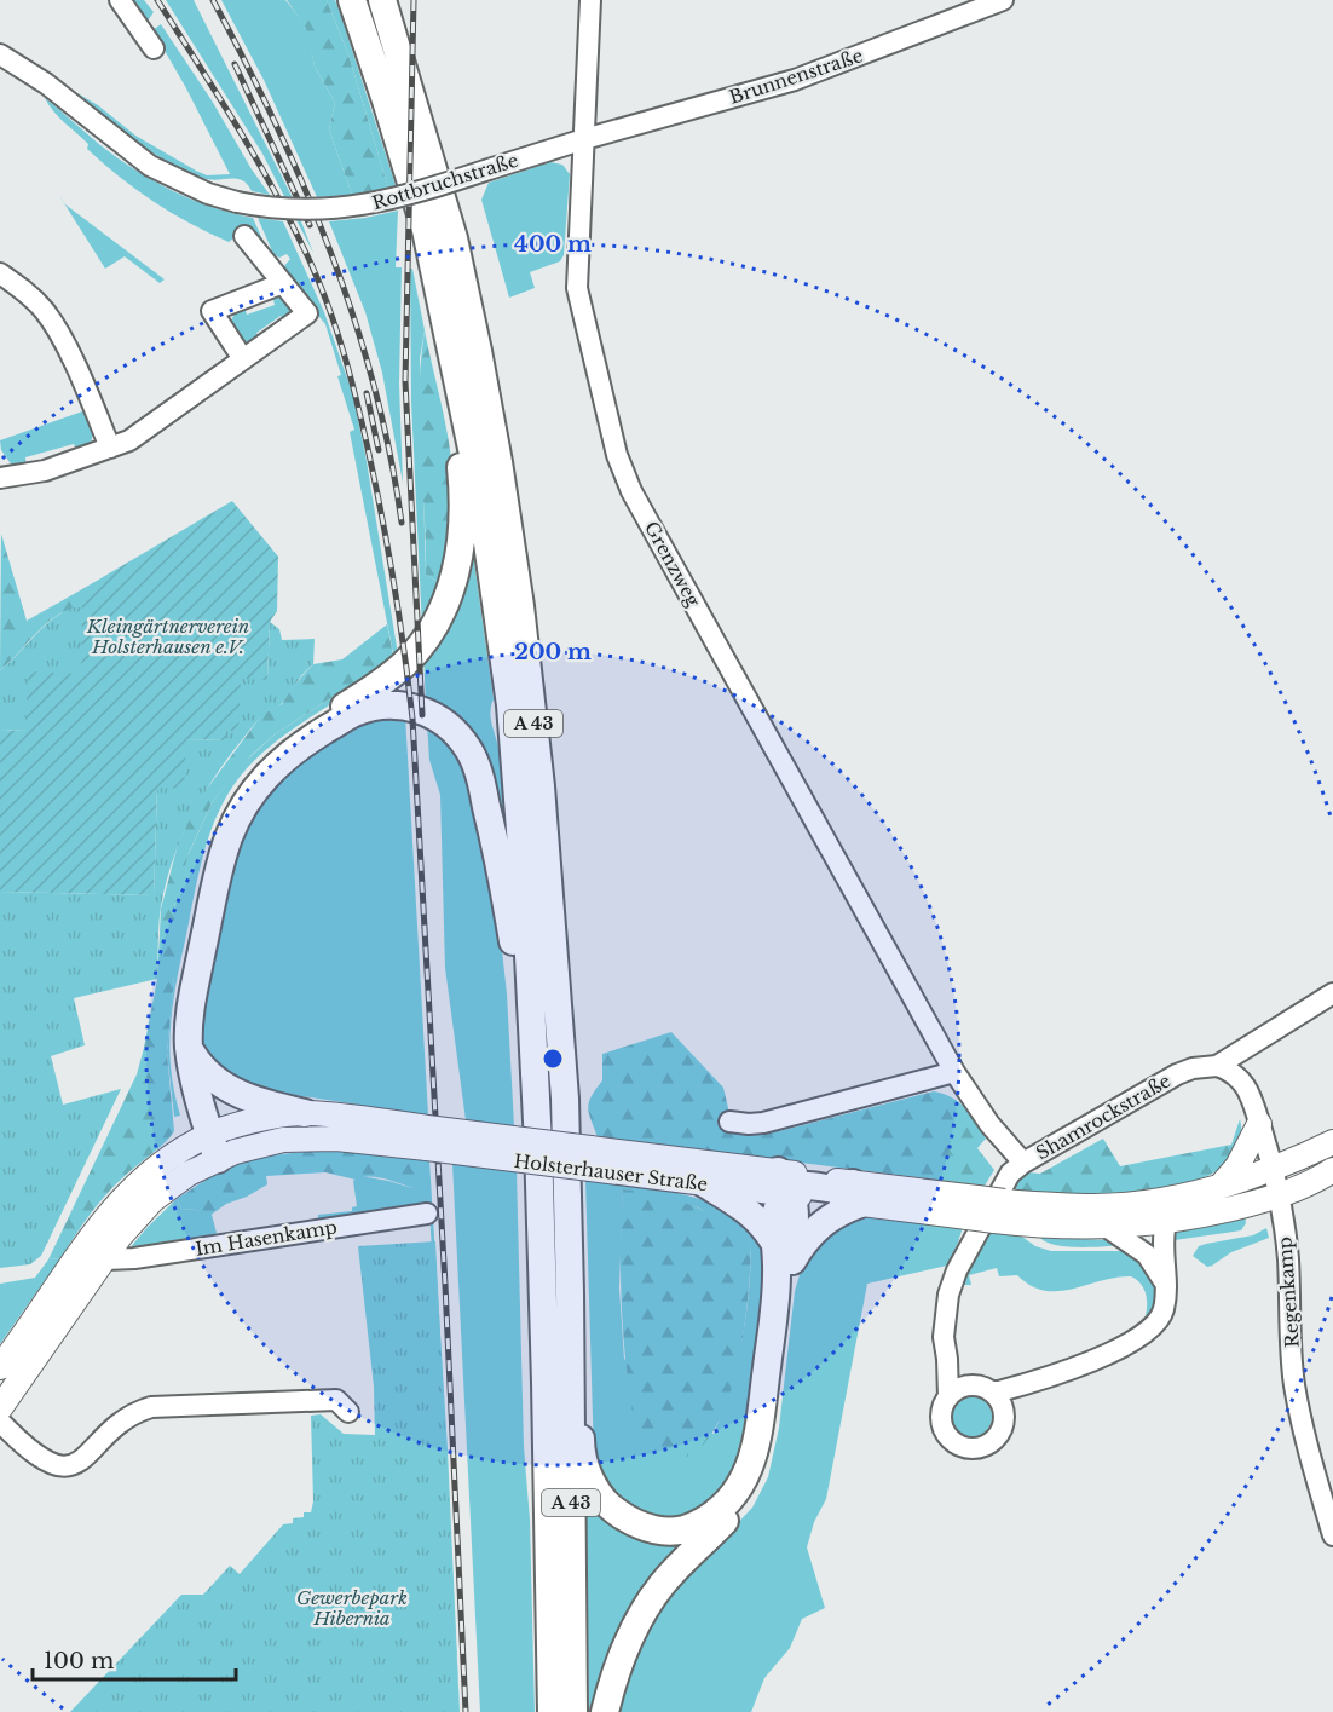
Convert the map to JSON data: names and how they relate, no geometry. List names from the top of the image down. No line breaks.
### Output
{"streets":{"highway":["A 43"],"main road":["Holsterhauser Straße"],"street":["Brunnenstraße","Rottbruchstraße","Grenzweg","Shamrockstraße","Im Hasenkamp","Regenkamp"]},"crossings":[["Brunnenstraße","Rottbruchstraße"],["Brunnenstraße","Grenzweg"],["Rottbruchstraße","Grenzweg"],["Grenzweg","Shamrockstraße"],["Shamrockstraße","Regenkamp"],["Holsterhauser Straße","Im Hasenkamp"]],"parks":["Kleingärtnerverein Holsterhausen e.V.","Gewerbepark Hibernia"],"scale_bar":"100 m","rings":["400 m","200 m"]}
